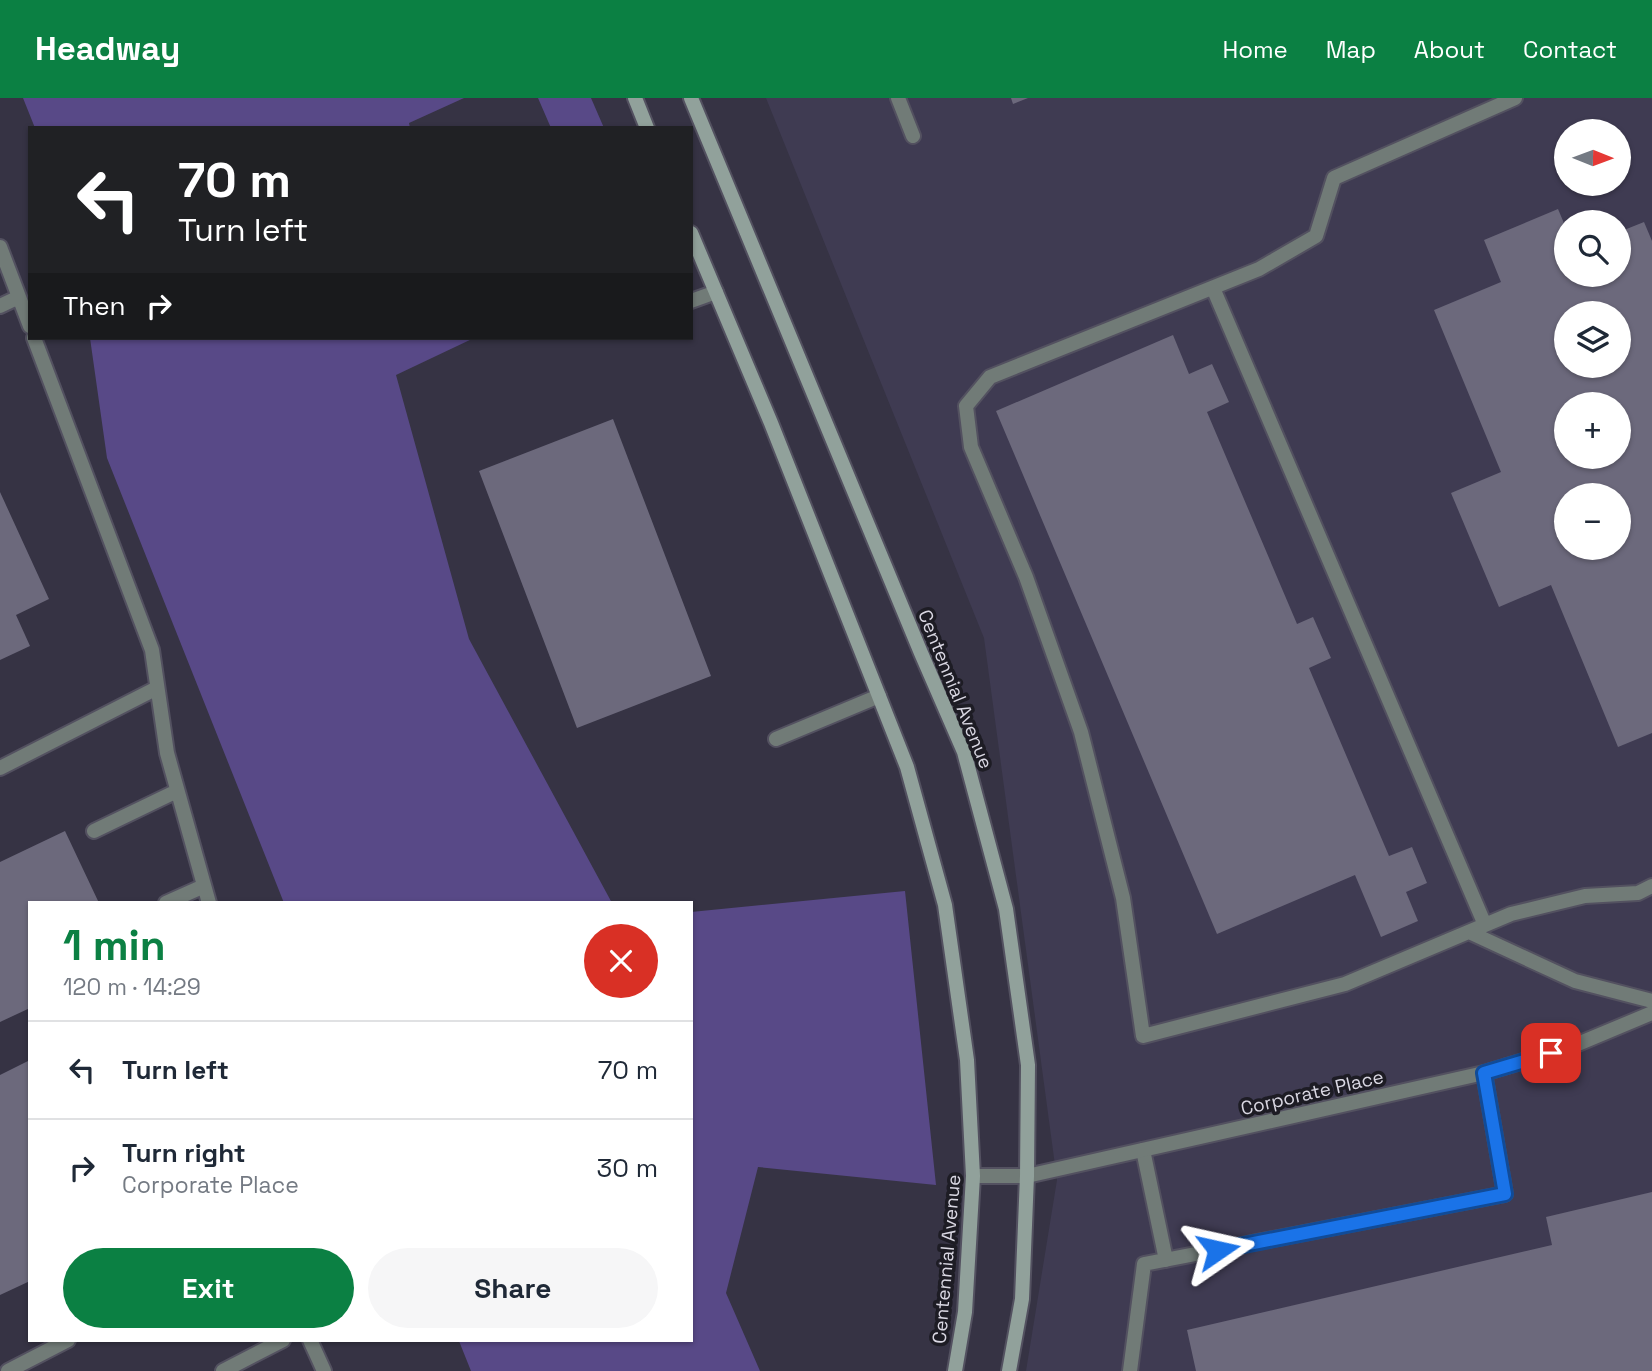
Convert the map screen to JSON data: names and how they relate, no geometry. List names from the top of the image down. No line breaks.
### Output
{"streets":{"main road":["Centennial Avenue"],"street":["Corporate Place"]},"crossings":[["Centennial Avenue","Corporate Place"]],"north":"right","page":{"header":"Headway","nav":["Home","Map","About","Contact"],"map_buttons":["+","−"],"turn":["70 m","Turn left"],"then":"Then","heading":["1 min","120 m · 14:29"],"list":[{"name":"Turn left","value":"70 m"},{"name":"Turn right","note":"Corporate Place","value":"30 m"}],"buttons":["Exit","Share"]}}
